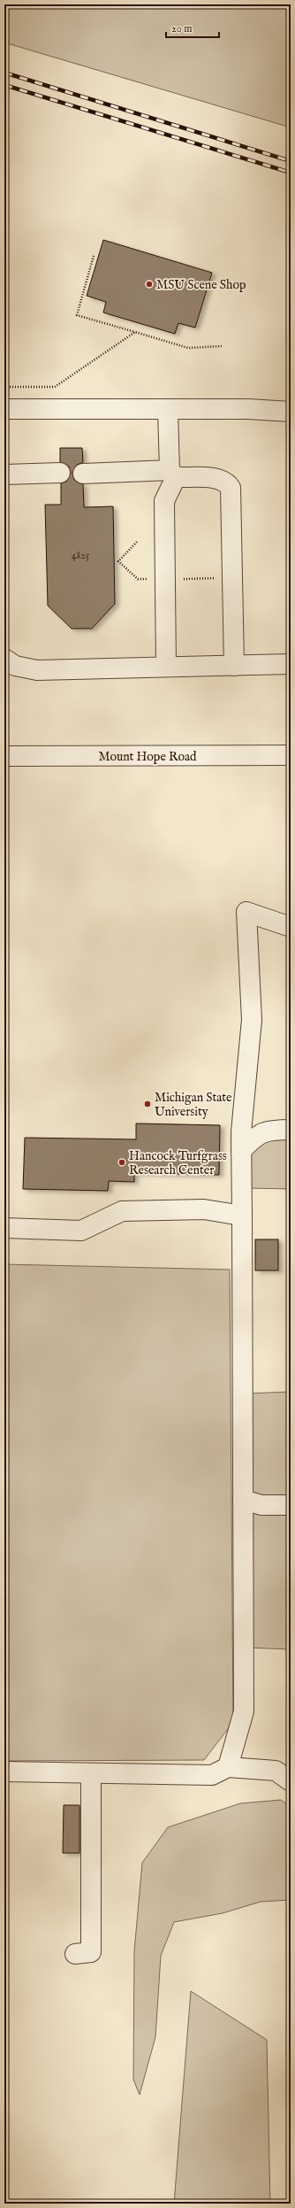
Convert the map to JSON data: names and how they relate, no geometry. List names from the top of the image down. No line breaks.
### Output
{"streets":{"street":["Mount Hope Road"]},"places":["MSU Scene Shop","Michigan State University","Hancock Turfgrass Research Center"],"house_numbers":["4825"],"scale_bar":"20 m"}
